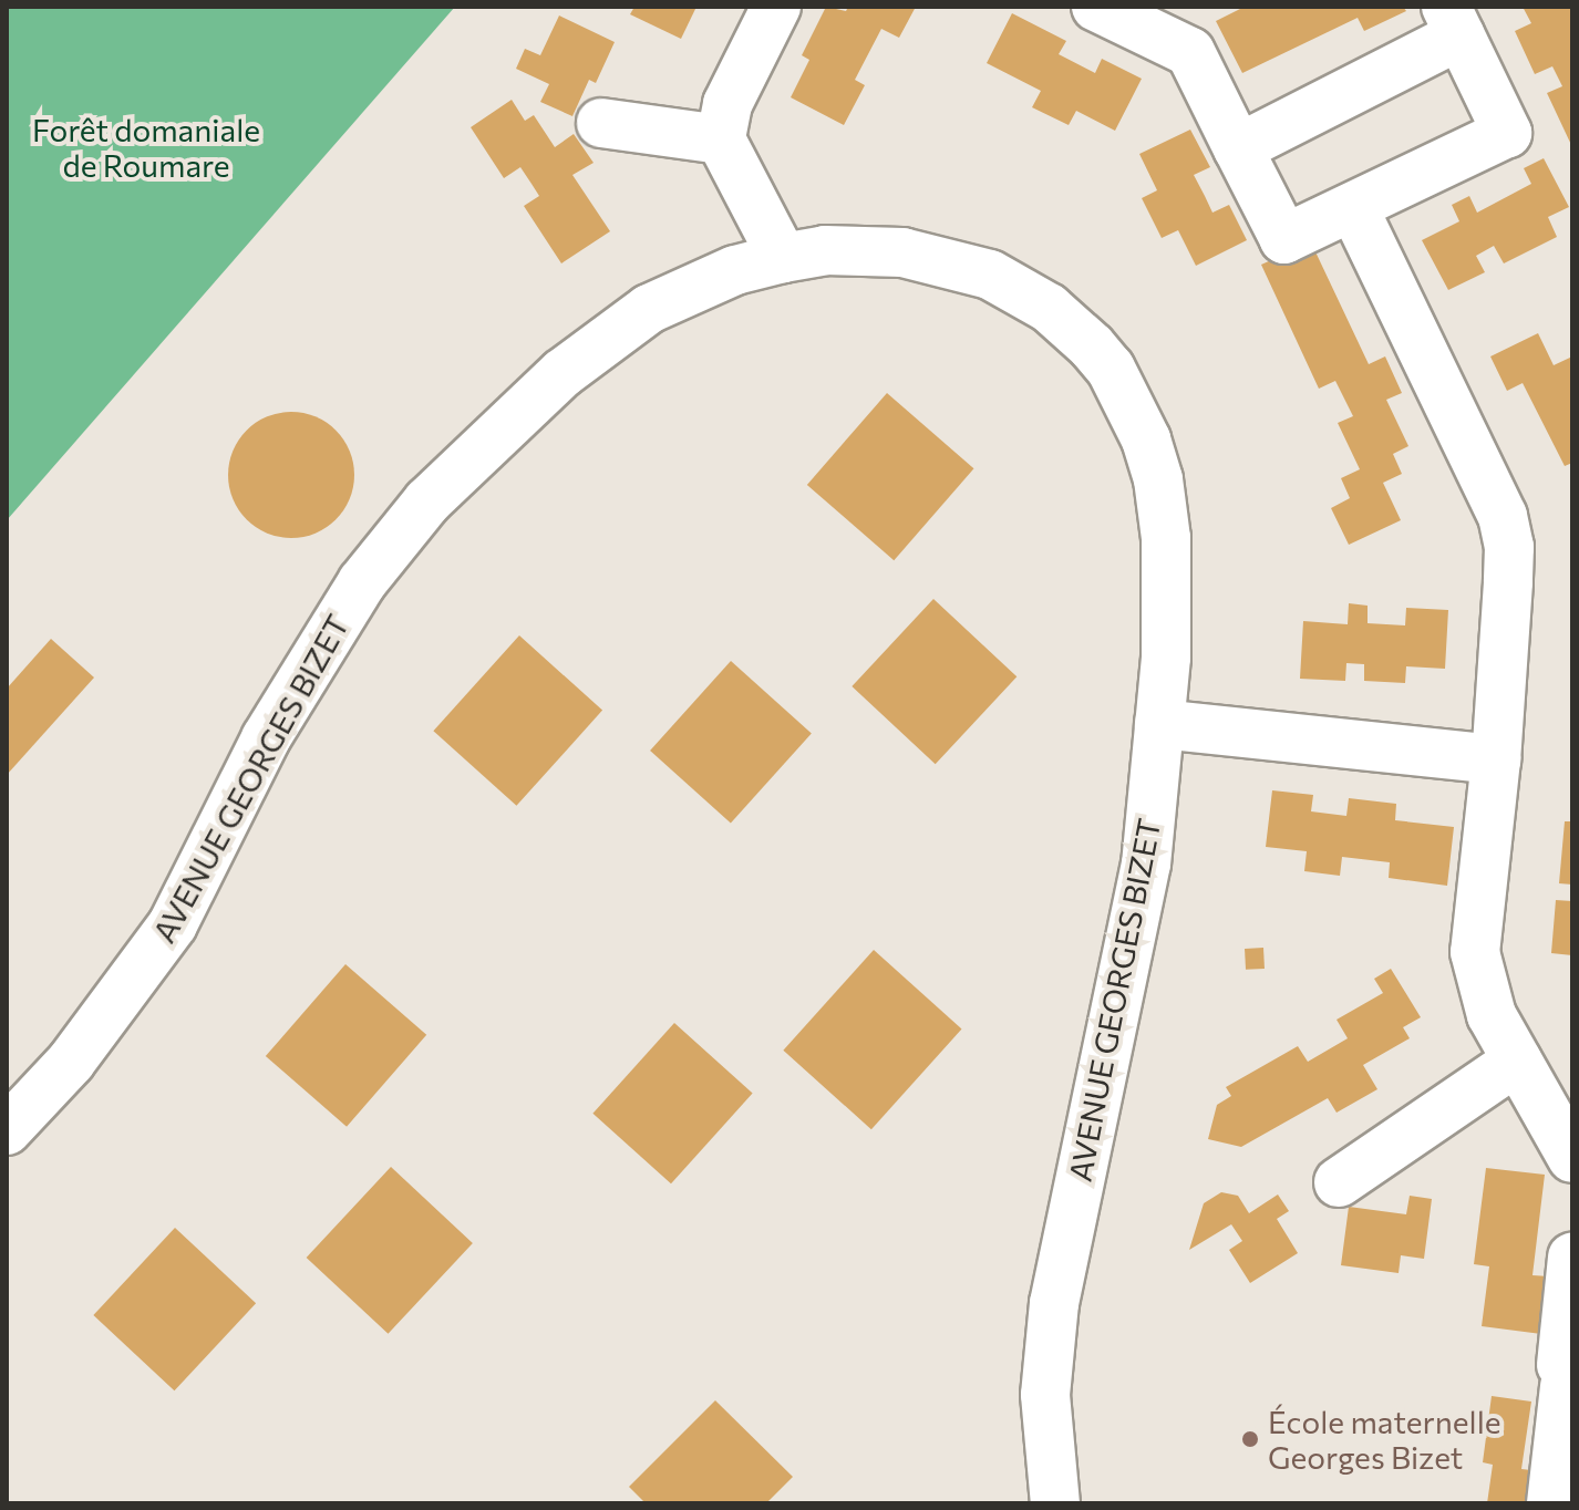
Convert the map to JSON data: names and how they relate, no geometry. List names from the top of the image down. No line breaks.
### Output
{"streets":{"street":["AVENUE GEORGES BIZET"]},"parks":["Forêt domaniale de Roumare"],"places":["École maternelle Georges Bizet"]}
